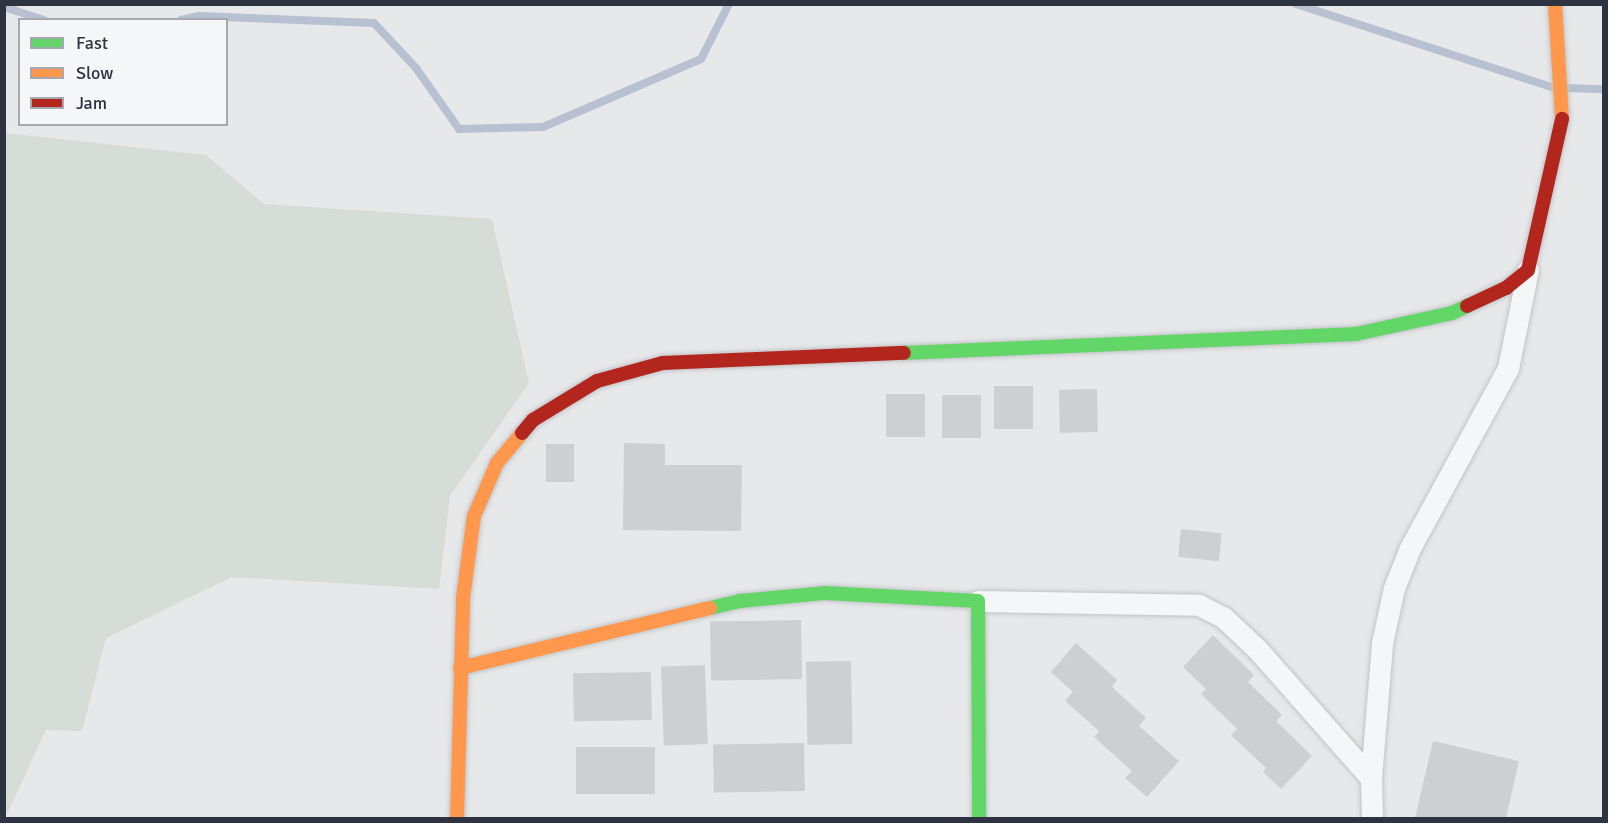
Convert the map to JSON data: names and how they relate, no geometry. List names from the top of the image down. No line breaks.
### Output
{"legend":["Fast","Slow","Jam"]}
